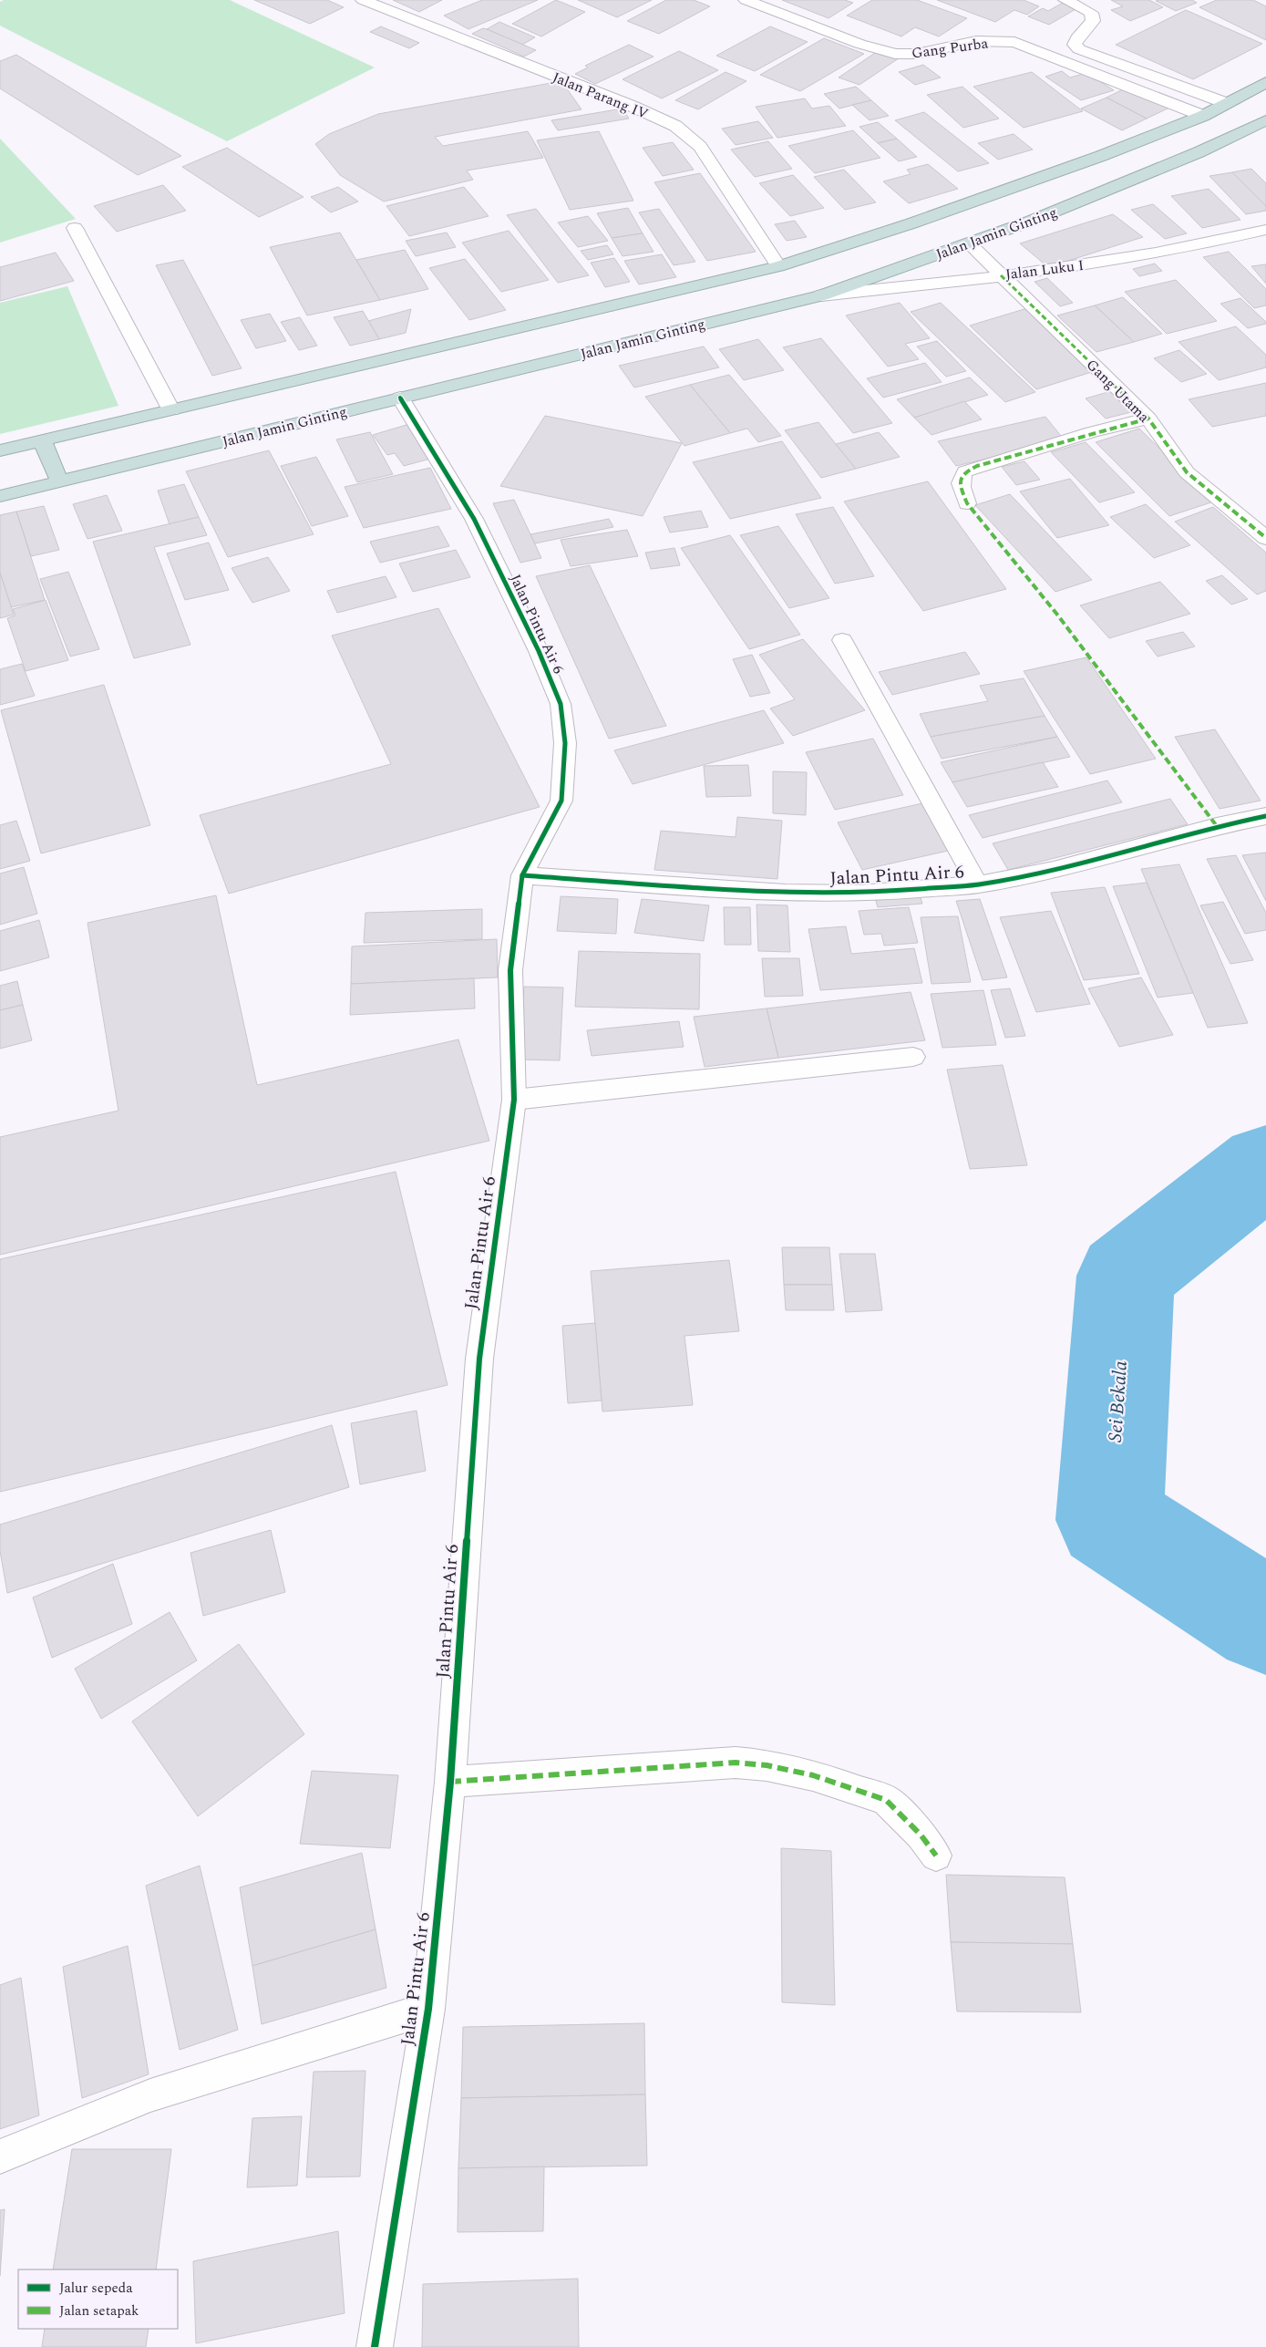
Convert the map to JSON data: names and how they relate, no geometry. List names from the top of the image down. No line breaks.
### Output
{"streets":{"highway":["Jalan Jamin Ginting"],"street":["Gang Purba","Jalan Parang IV","Jalan Luku I","Gang Utama","Jalan Pintu Air 6"]},"crossings":[["Jalan Jamin Ginting","Jalan Luku I"],["Jalan Jamin Ginting","Gang Utama"],["Jalan Jamin Ginting","Jalan Pintu Air 6"],["Jalan Luku I","Gang Utama"]],"water":["Sei Bekala"],"legend":["Jalur sepeda","Jalan setapak"]}
